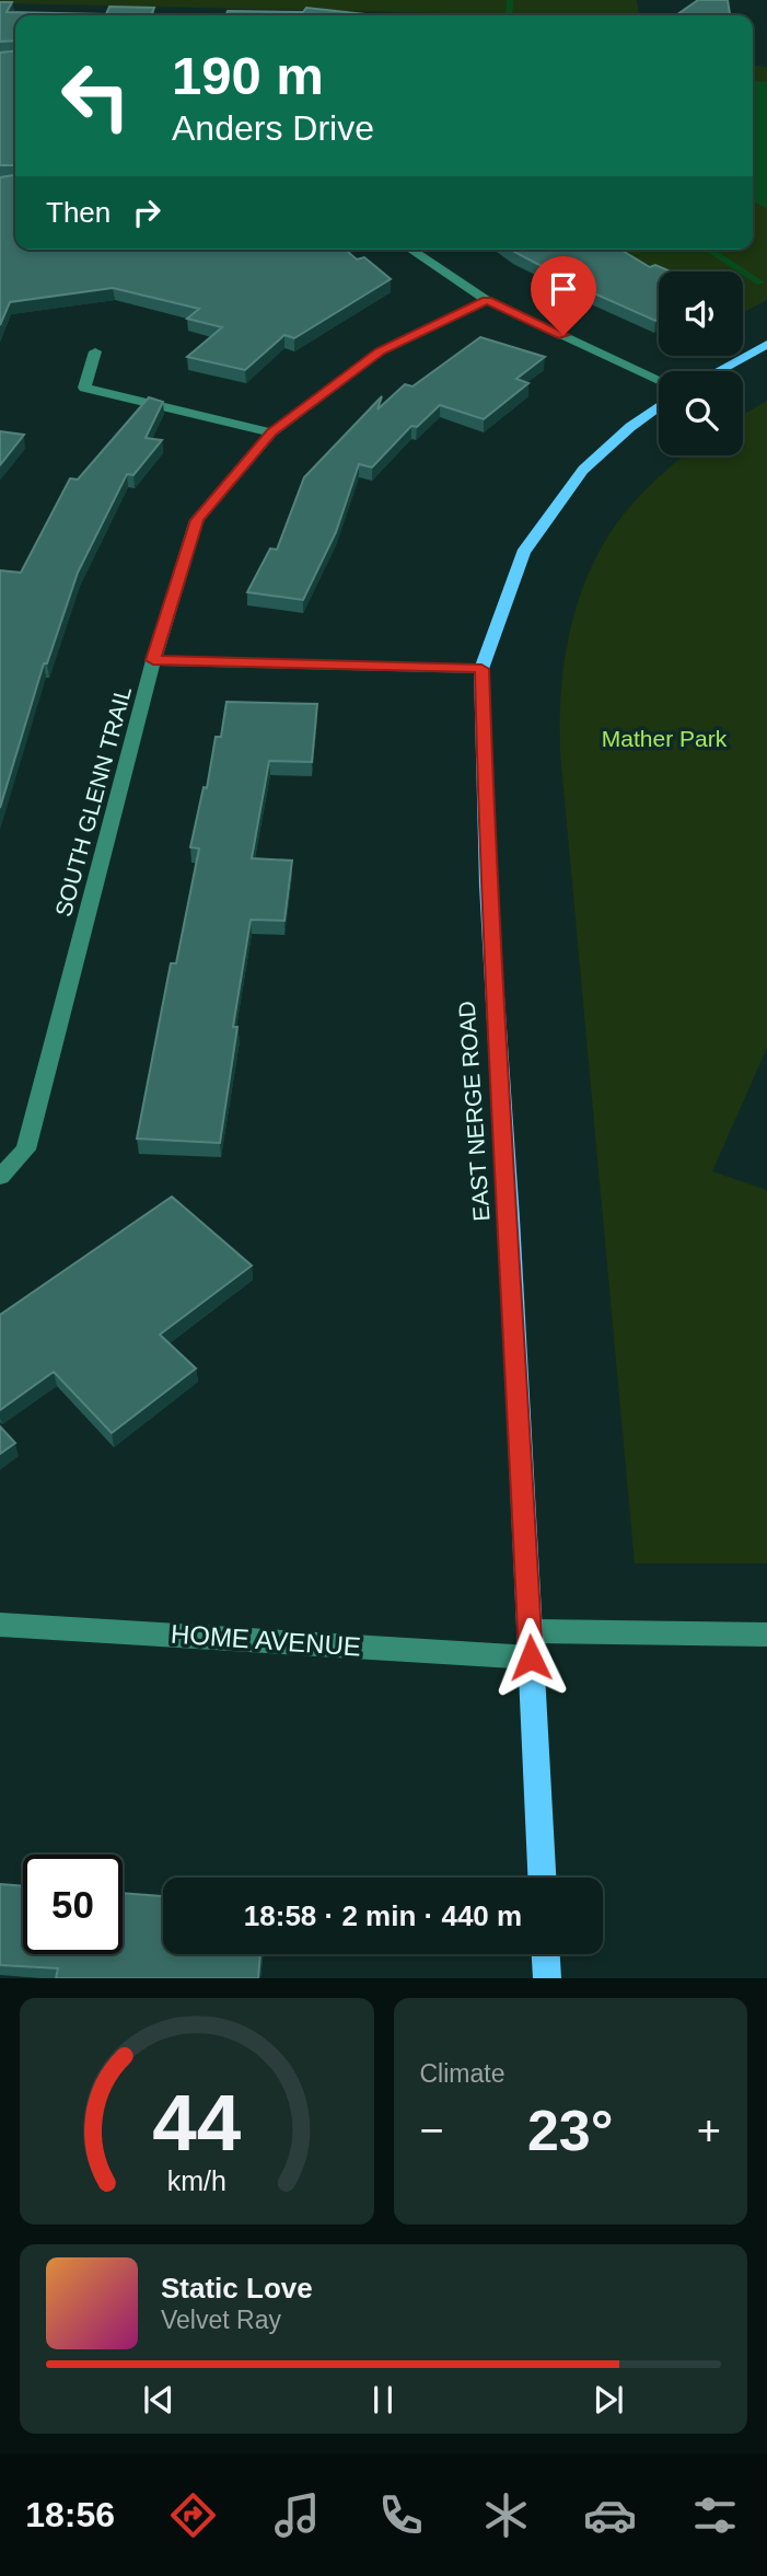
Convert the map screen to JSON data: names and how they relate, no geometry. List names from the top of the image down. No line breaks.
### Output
{"streets":{"main road":["EAST NERGE ROAD"],"street":["SOUTH GLENN TRAIL","HOME AVENUE"]},"crossings":[["EAST NERGE ROAD","HOME AVENUE"]],"parks":["Mather Park"],"page":{"turn":["190 m","Anders Drive"],"then":"Then","limit":"50","trip":"18:58 · 2 min · 440 m","tile":"Climate","heat":["−","23°","+"],"song":["Static Love","Velvet Ray"],"tabs":"18:56","gauge":["44","km/h"]}}
